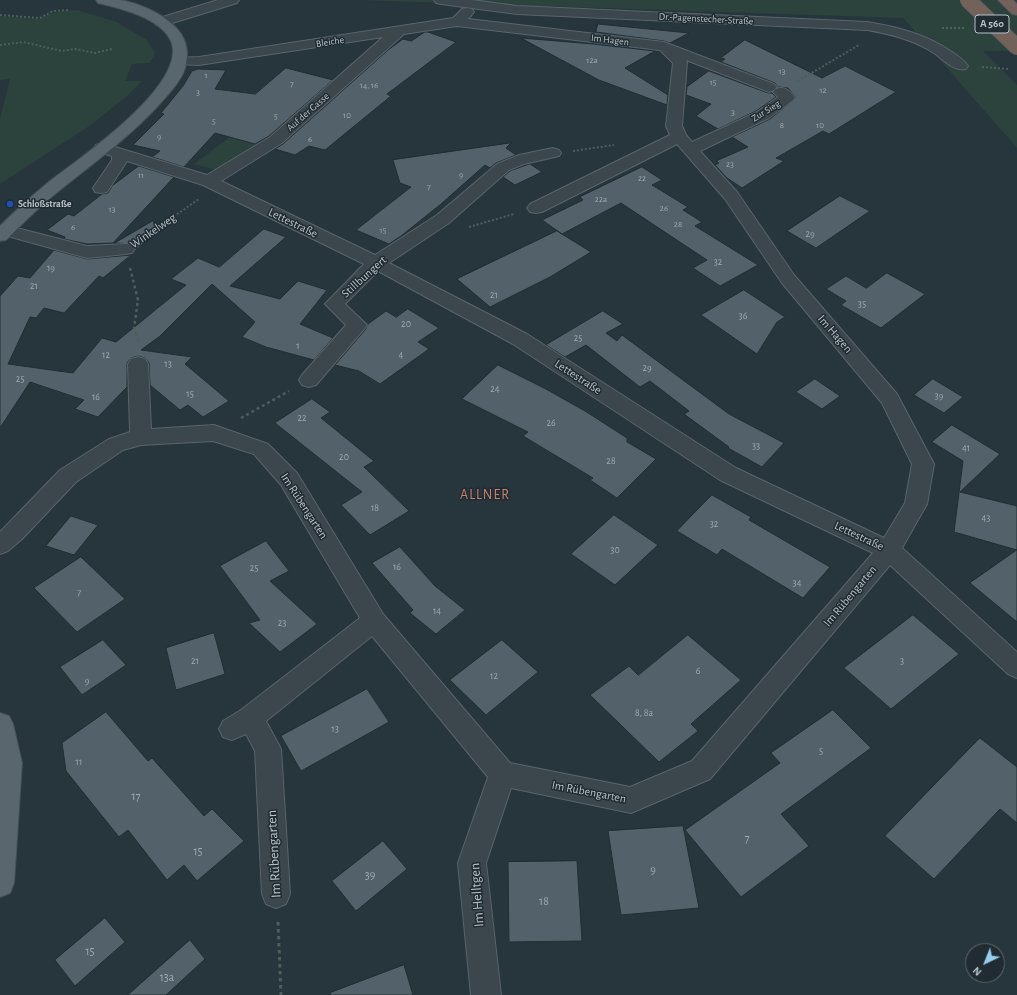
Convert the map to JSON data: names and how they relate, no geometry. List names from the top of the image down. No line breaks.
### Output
{"streets":{"highway":["A 560"],"street":["Dr.-Pagenstecher-Straße","Im Hagen","Bleiche","Zur Sieg","Auf der Gasse","Lettestraße","Stillbungert","Im Rübengarten","Im Helltgen"],"path":["Winkelweg"]},"crossings":[["Im Hagen","Bleiche"],["Im Hagen","Zur Sieg"],["Im Hagen","Lettestraße"],["Im Hagen","Im Rübengarten"],["Bleiche","Auf der Gasse"],["Auf der Gasse","Lettestraße"],["Auf der Gasse","Winkelweg"],["Lettestraße","Winkelweg"],["Lettestraße","Stillbungert"],["Lettestraße","Im Rübengarten"],["Im Rübengarten","Im Helltgen"]],"districts":["ALLNER"],"places":["Schloßstraße"],"house_numbers":["12a","13","1","15","7","14, 16","12","3","3","10","5","5","8","10","9","6","23","11","9","22","7","22a","26","13","28","6","15","29","32","19","21","21","35","36","20","25","1","12","4","13","29","25","24","15","39","16","22","26","33","41","20","28","18","43","32","30","16","25","34","7","14","23","21","3","6","12","9","8, 8a","13","5","11","17","7","15","9","39","18","15","13a"],"north":"bottom left"}
